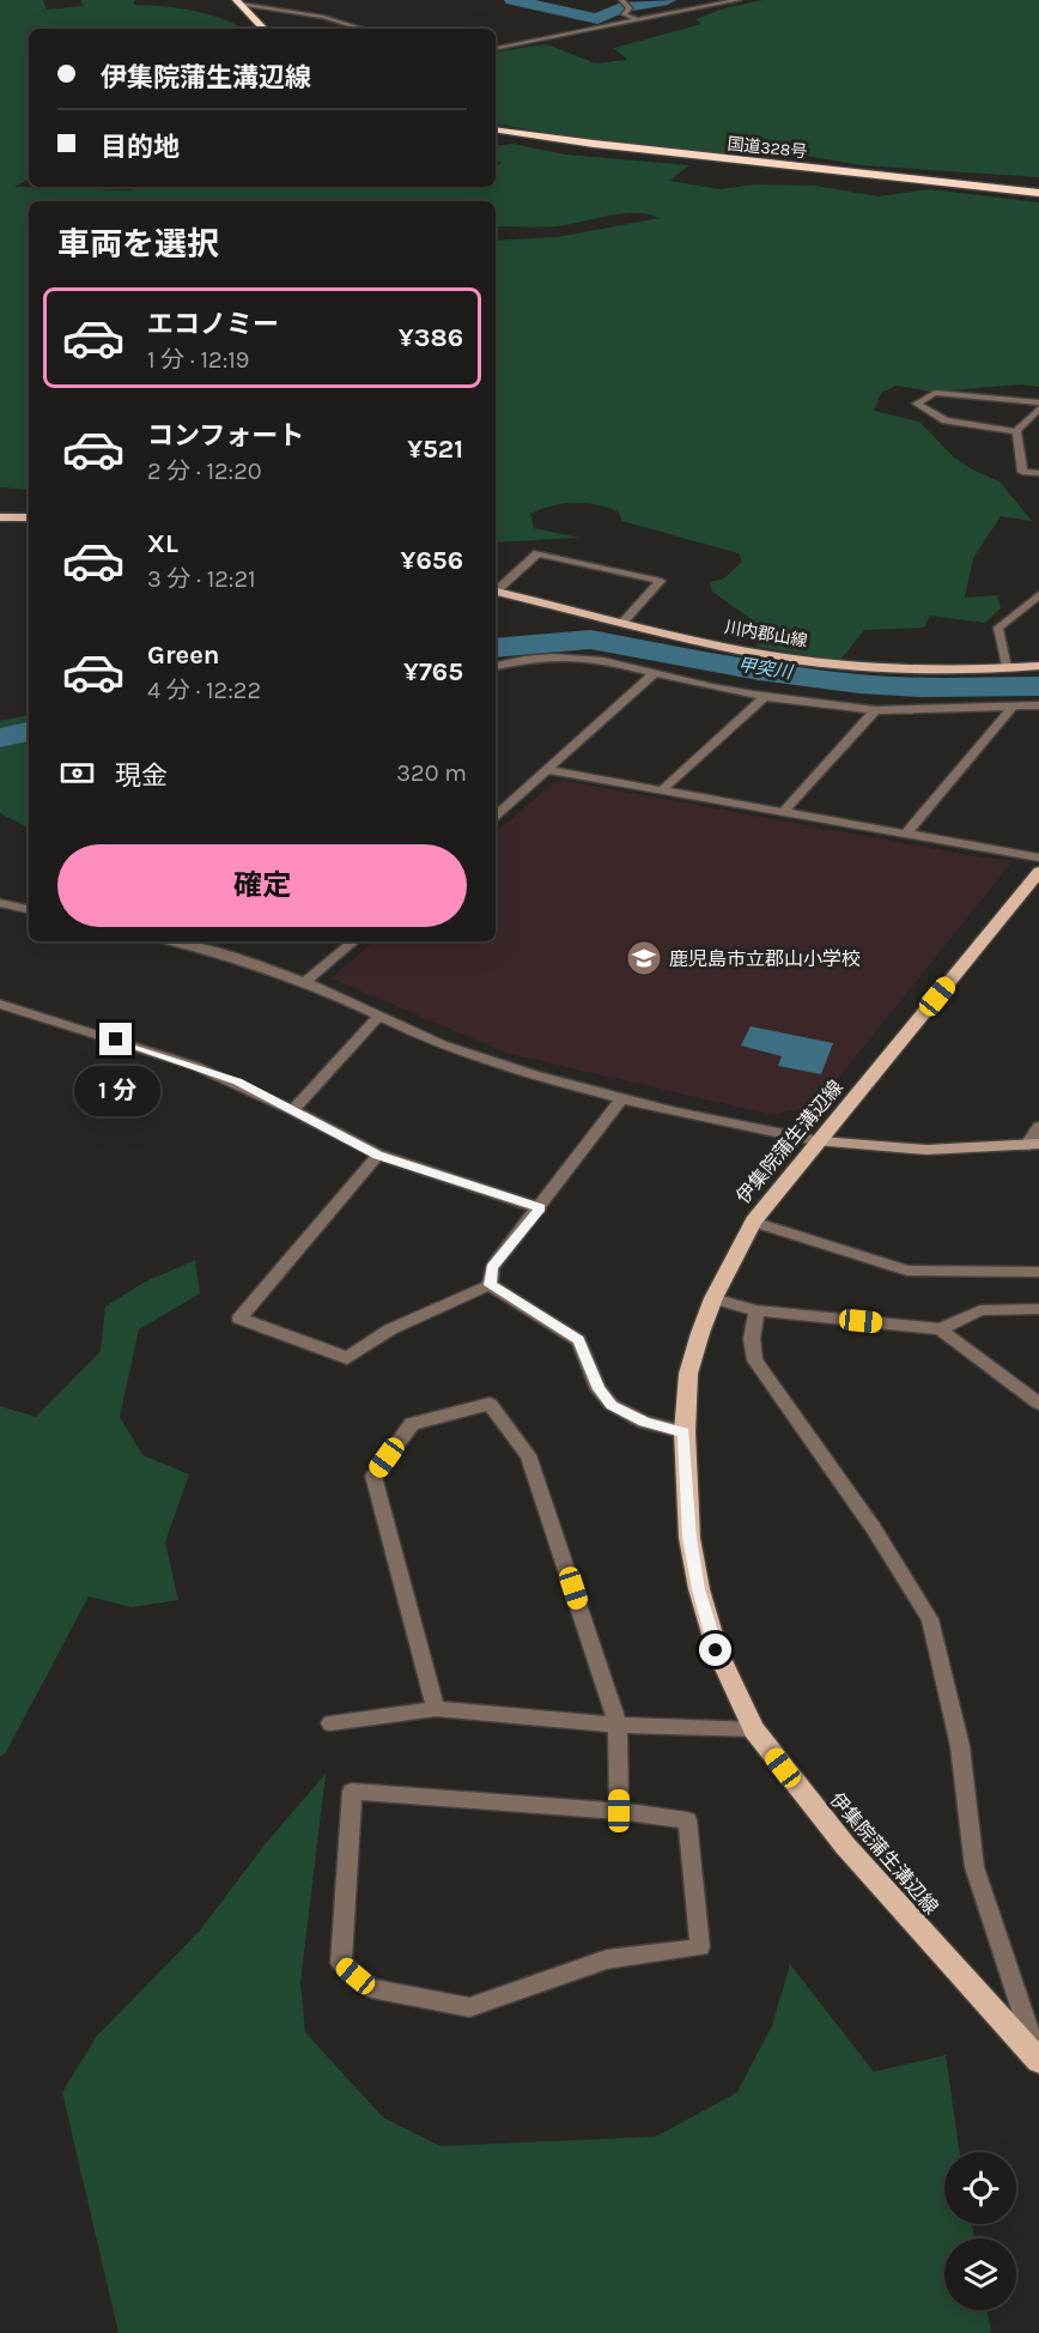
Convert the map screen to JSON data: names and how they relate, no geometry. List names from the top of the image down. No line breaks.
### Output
{"streets":{"highway":["国道328号"],"main road":["川内郡山線","伊集院蒲生溝辺線"]},"water":["甲突川"],"places":{"school or university":["鹿児島市立郡山小学校"]},"page":{"banner":["伊集院蒲生溝辺線","目的地"],"heading":"車両を選択","list":[{"name":"エコノミー","note":"1 分 · 12:19","value":"¥386"},{"name":"コンフォート","note":"2 分 · 12:20","value":"¥521"},{"name":"XL","note":"3 分 · 12:21","value":"¥656"},{"name":"Green","note":"4 分 · 12:22","value":"¥765"}],"pay":["現金","320 m"],"buttons":"確定","bubble":"1 分"}}
